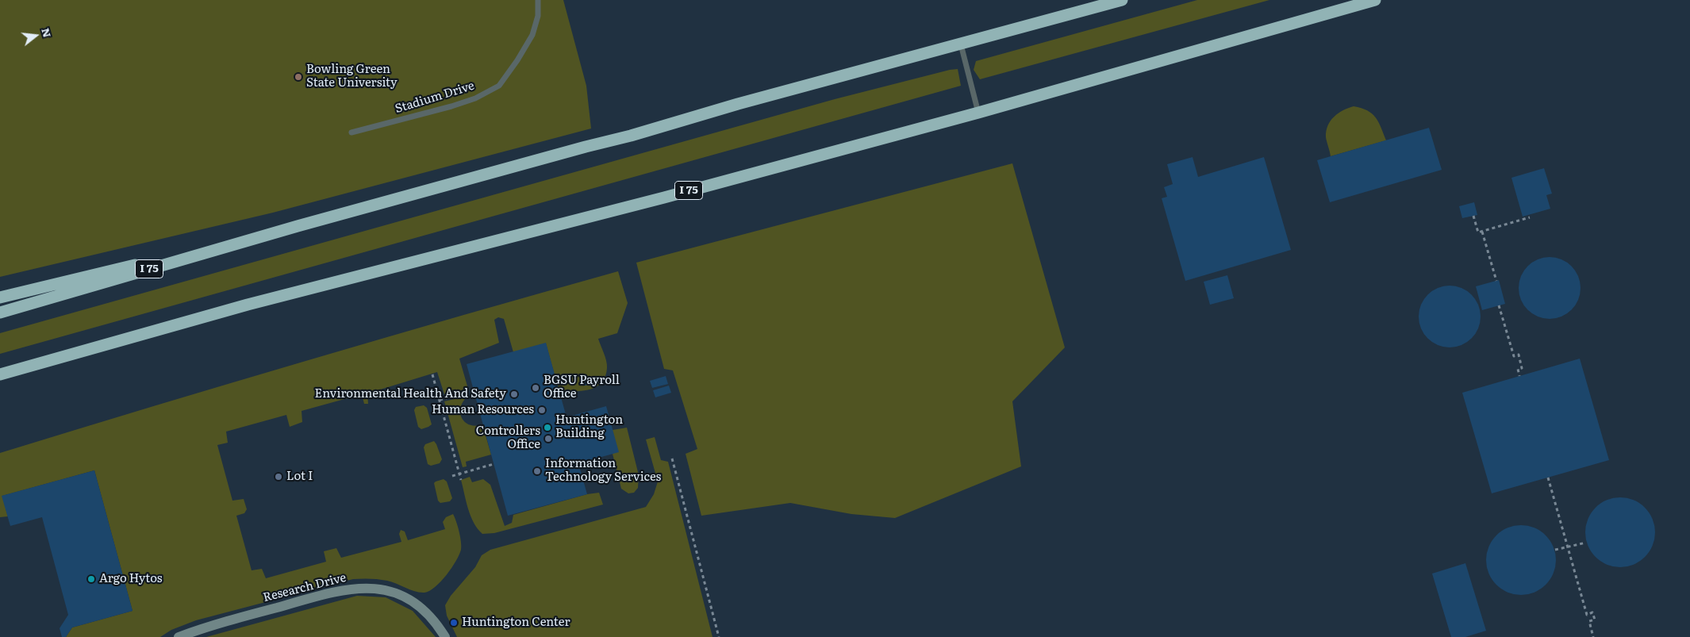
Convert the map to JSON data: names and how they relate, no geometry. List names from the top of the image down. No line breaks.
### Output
{"streets":{"highway":["I 75"],"street":["Research Drive"],"lane":["Stadium Drive"]},"places":["Bowling Green State University","BGSU Payroll Office","Environmental Health And Safety","Human Resources","Huntington Building","Controllers Office","Information Technology Services","Lot I","Argo Hytos","Huntington Center"],"north":"right"}
